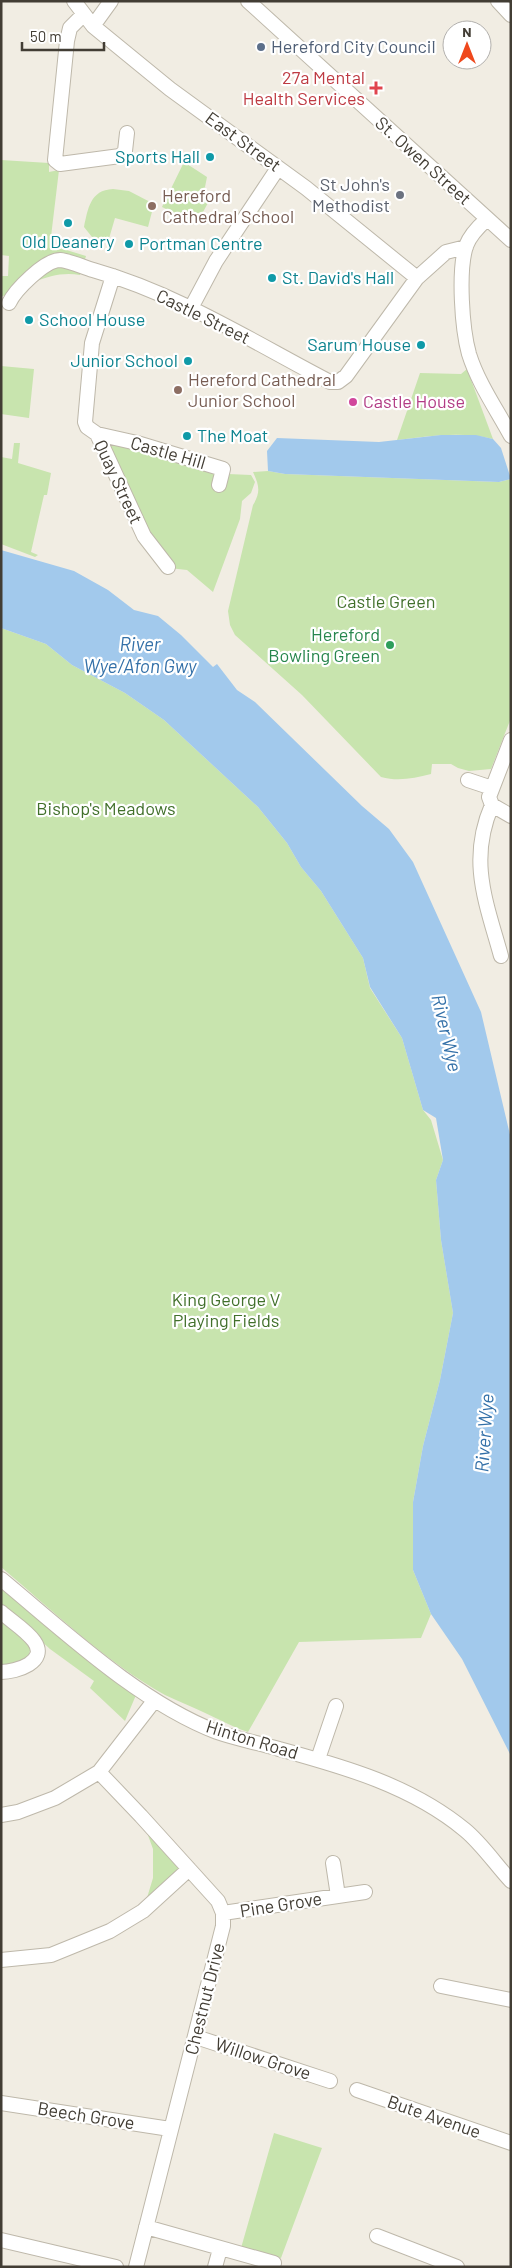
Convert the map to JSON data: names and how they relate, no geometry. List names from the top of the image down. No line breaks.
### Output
{"streets":{"street":["East Street","St. Owen Street","Castle Street","Castle Hill","Quay Street","Hinton Road","Pine Grove","Chestnut Drive","Willow Grove","Beech Grove","Bute Avenue"]},"crossings":[["East Street","Castle Street"],["Castle Street","Quay Street"],["Castle Hill","Quay Street"],["Pine Grove","Chestnut Drive"],["Chestnut Drive","Willow Grove"],["Chestnut Drive","Beech Grove"]],"water":["River Wye/Afon Gwy","River Wye"],"parks":["Castle Green","Bishop's Meadows","King George V Playing Fields"],"places":{"other":["Hereford City Council","Sports Hall","St John's Methodist","Hereford Cathedral School","Old Deanery","Portman Centre","St. David's Hall","School House","Sarum House","Junior School","Hereford Cathedral Junior School","Castle House","The Moat","Hereford Bowling Green"],"health":["27a Mental Health Services"]},"scale_bar":"50 m","north":"top"}
